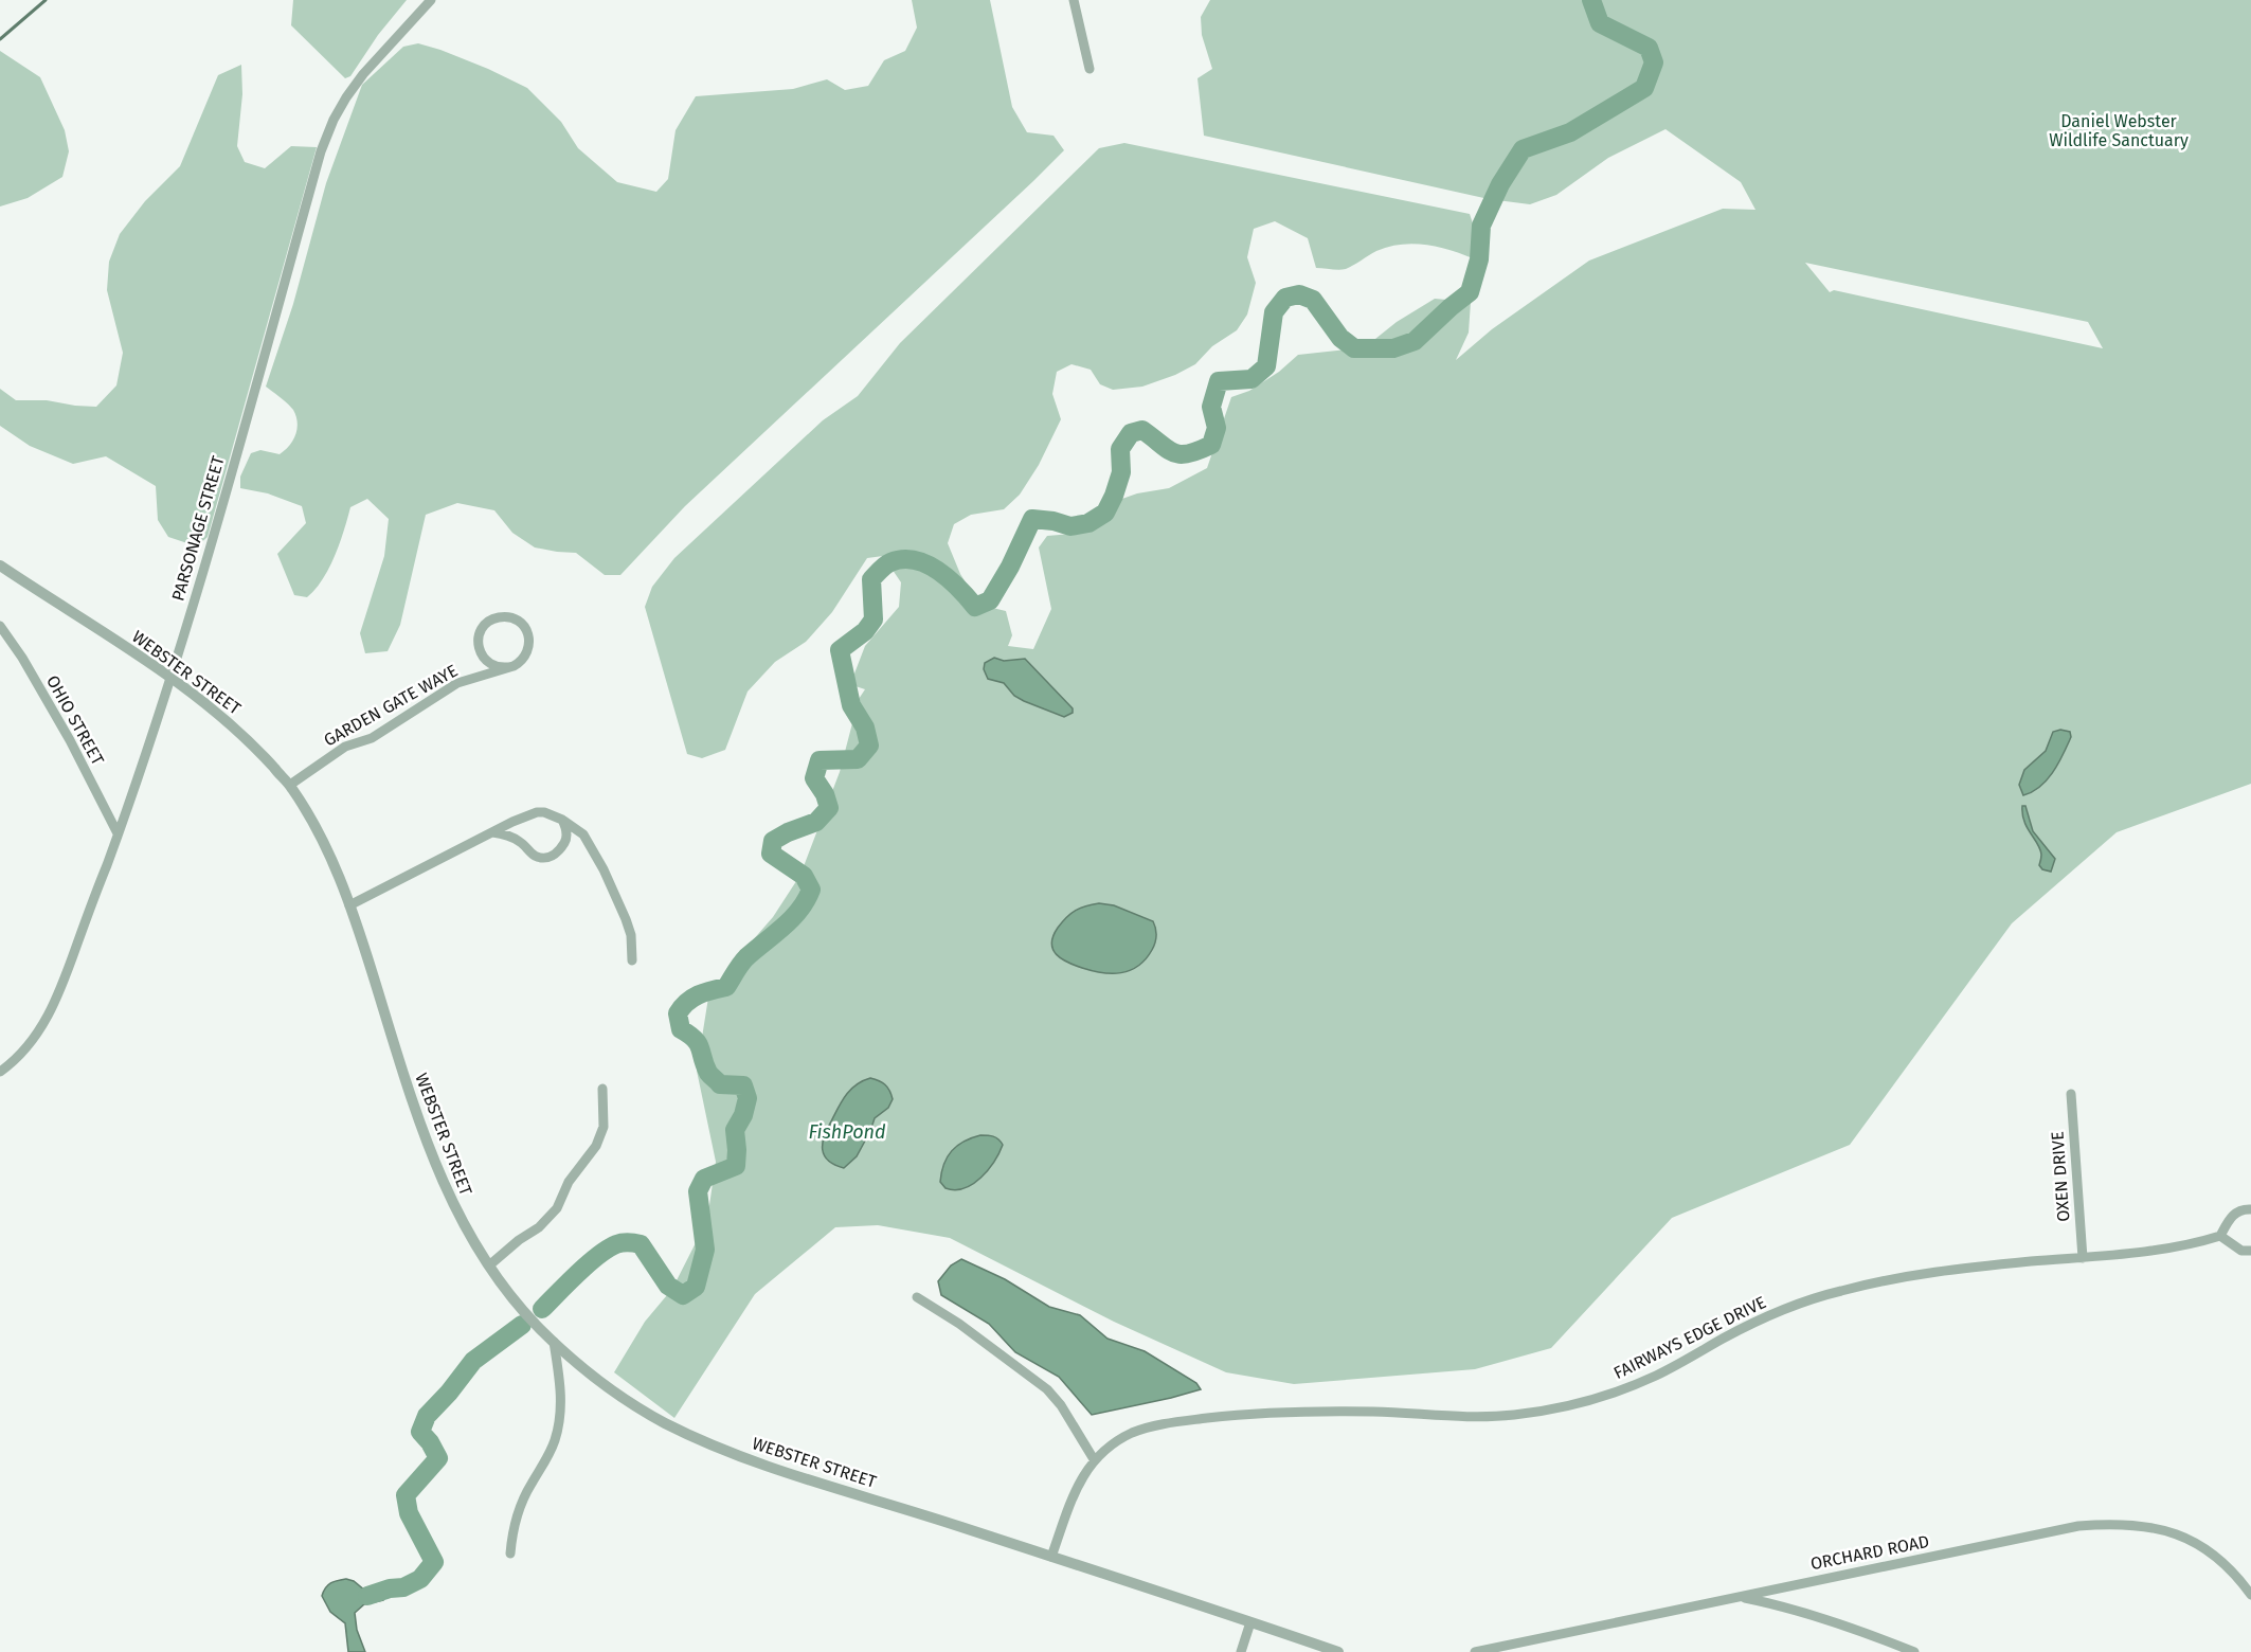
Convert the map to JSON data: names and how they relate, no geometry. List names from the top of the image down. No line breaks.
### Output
{"streets":{"street":["PARSONAGE STREET","WEBSTER STREET","GARDEN GATE WAYE","OHIO STREET","OXEN DRIVE","FAIRWAYS EDGE DRIVE","ORCHARD ROAD"]},"crossings":[["PARSONAGE STREET","WEBSTER STREET"],["PARSONAGE STREET","OHIO STREET"],["WEBSTER STREET","GARDEN GATE WAYE"],["WEBSTER STREET","FAIRWAYS EDGE DRIVE"],["OXEN DRIVE","FAIRWAYS EDGE DRIVE"]],"water":["FishPond"],"parks":["Daniel Webster Wildlife Sanctuary"]}
